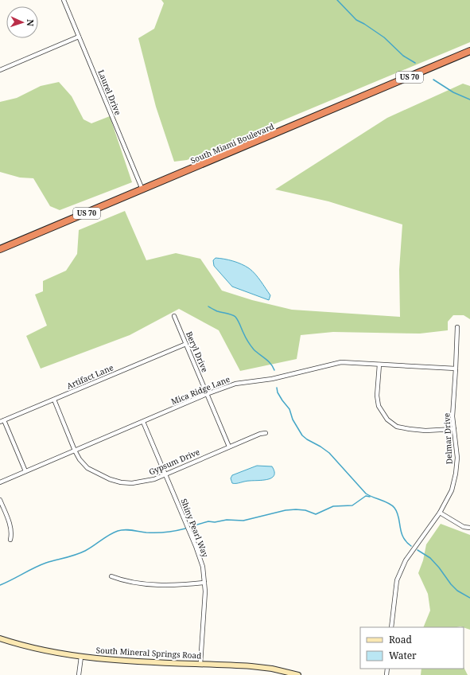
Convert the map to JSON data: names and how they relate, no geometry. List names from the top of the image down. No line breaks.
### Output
{"streets":{"highway":["US 70","South Miami Boulevard"],"street":["Laurel Drive","Beryl Drive","Artifact Lane","Mica Ridge Lane","Delmar Drive","Gypsum Drive","Shiny Pearl Way","South Mineral Springs Road"]},"crossings":[["Laurel Drive","South Miami Boulevard"],["Beryl Drive","Artifact Lane"],["Beryl Drive","Mica Ridge Lane"],["Beryl Drive","Gypsum Drive"],["Artifact Lane","Gypsum Drive"],["Mica Ridge Lane","Delmar Drive"],["Mica Ridge Lane","Gypsum Drive"],["Mica Ridge Lane","Shiny Pearl Way"],["Gypsum Drive","Shiny Pearl Way"],["Shiny Pearl Way","South Mineral Springs Road"]],"legend":["Road","Water"],"north":"right"}
